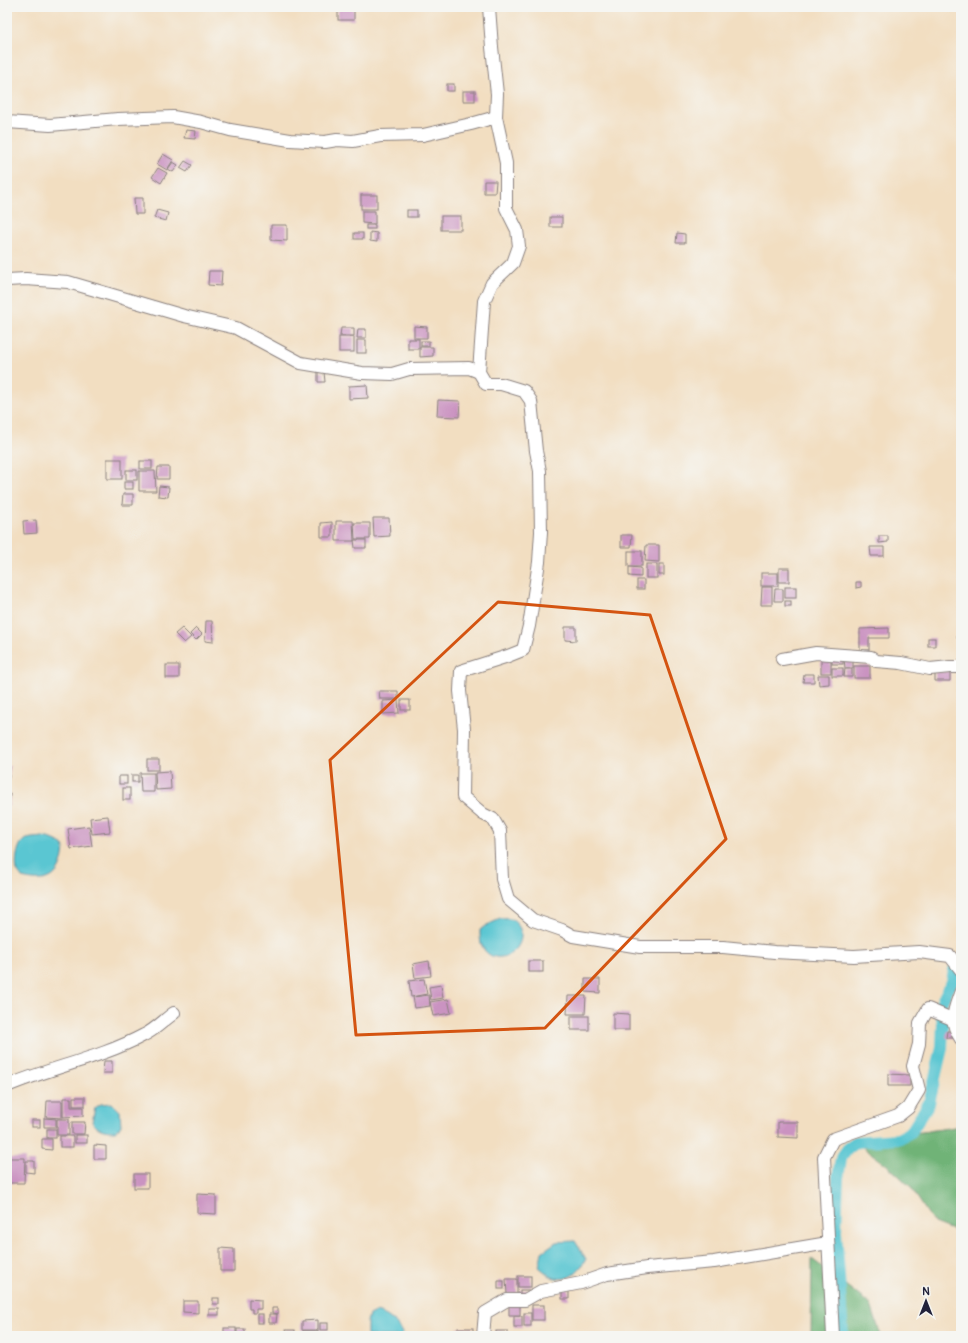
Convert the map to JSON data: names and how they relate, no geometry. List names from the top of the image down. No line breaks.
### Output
{"north":"top"}
